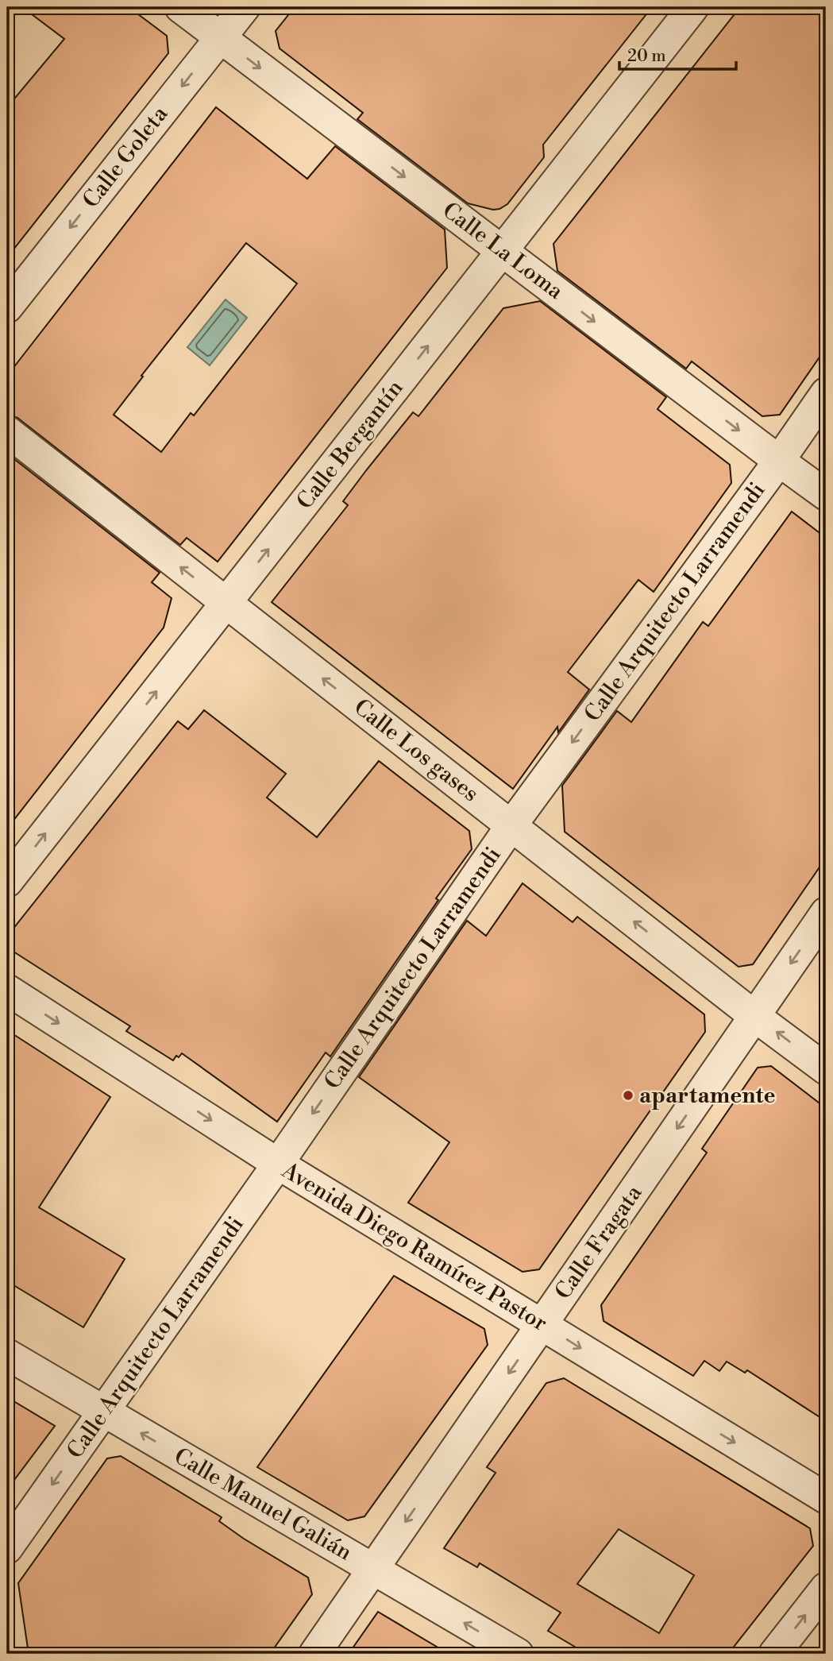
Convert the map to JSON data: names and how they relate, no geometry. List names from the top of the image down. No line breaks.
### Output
{"streets":{"street":["Calle Goleta","Calle La Loma","Calle Bergantín","Calle Arquitecto Larramendi","Calle Los gases","Calle Fragata","Avenida Diego Ramírez Pastor","Calle Manuel Galián"]},"crossings":[["Calle Goleta","Calle La Loma"],["Calle La Loma","Calle Bergantín"],["Calle La Loma","Calle Arquitecto Larramendi"],["Calle Bergantín","Calle Los gases"],["Calle Arquitecto Larramendi","Calle Los gases"],["Calle Arquitecto Larramendi","Avenida Diego Ramírez Pastor"],["Calle Arquitecto Larramendi","Calle Manuel Galián"],["Calle Los gases","Calle Fragata"],["Calle Fragata","Avenida Diego Ramírez Pastor"],["Calle Fragata","Calle Manuel Galián"]],"one_way":["Calle Goleta","Calle La Loma","Calle Bergantín","Calle Arquitecto Larramendi","Calle Los gases","Calle Fragata","Avenida Diego Ramírez Pastor","Calle Manuel Galián"],"places":["apartamente"],"scale_bar":"20 m"}
